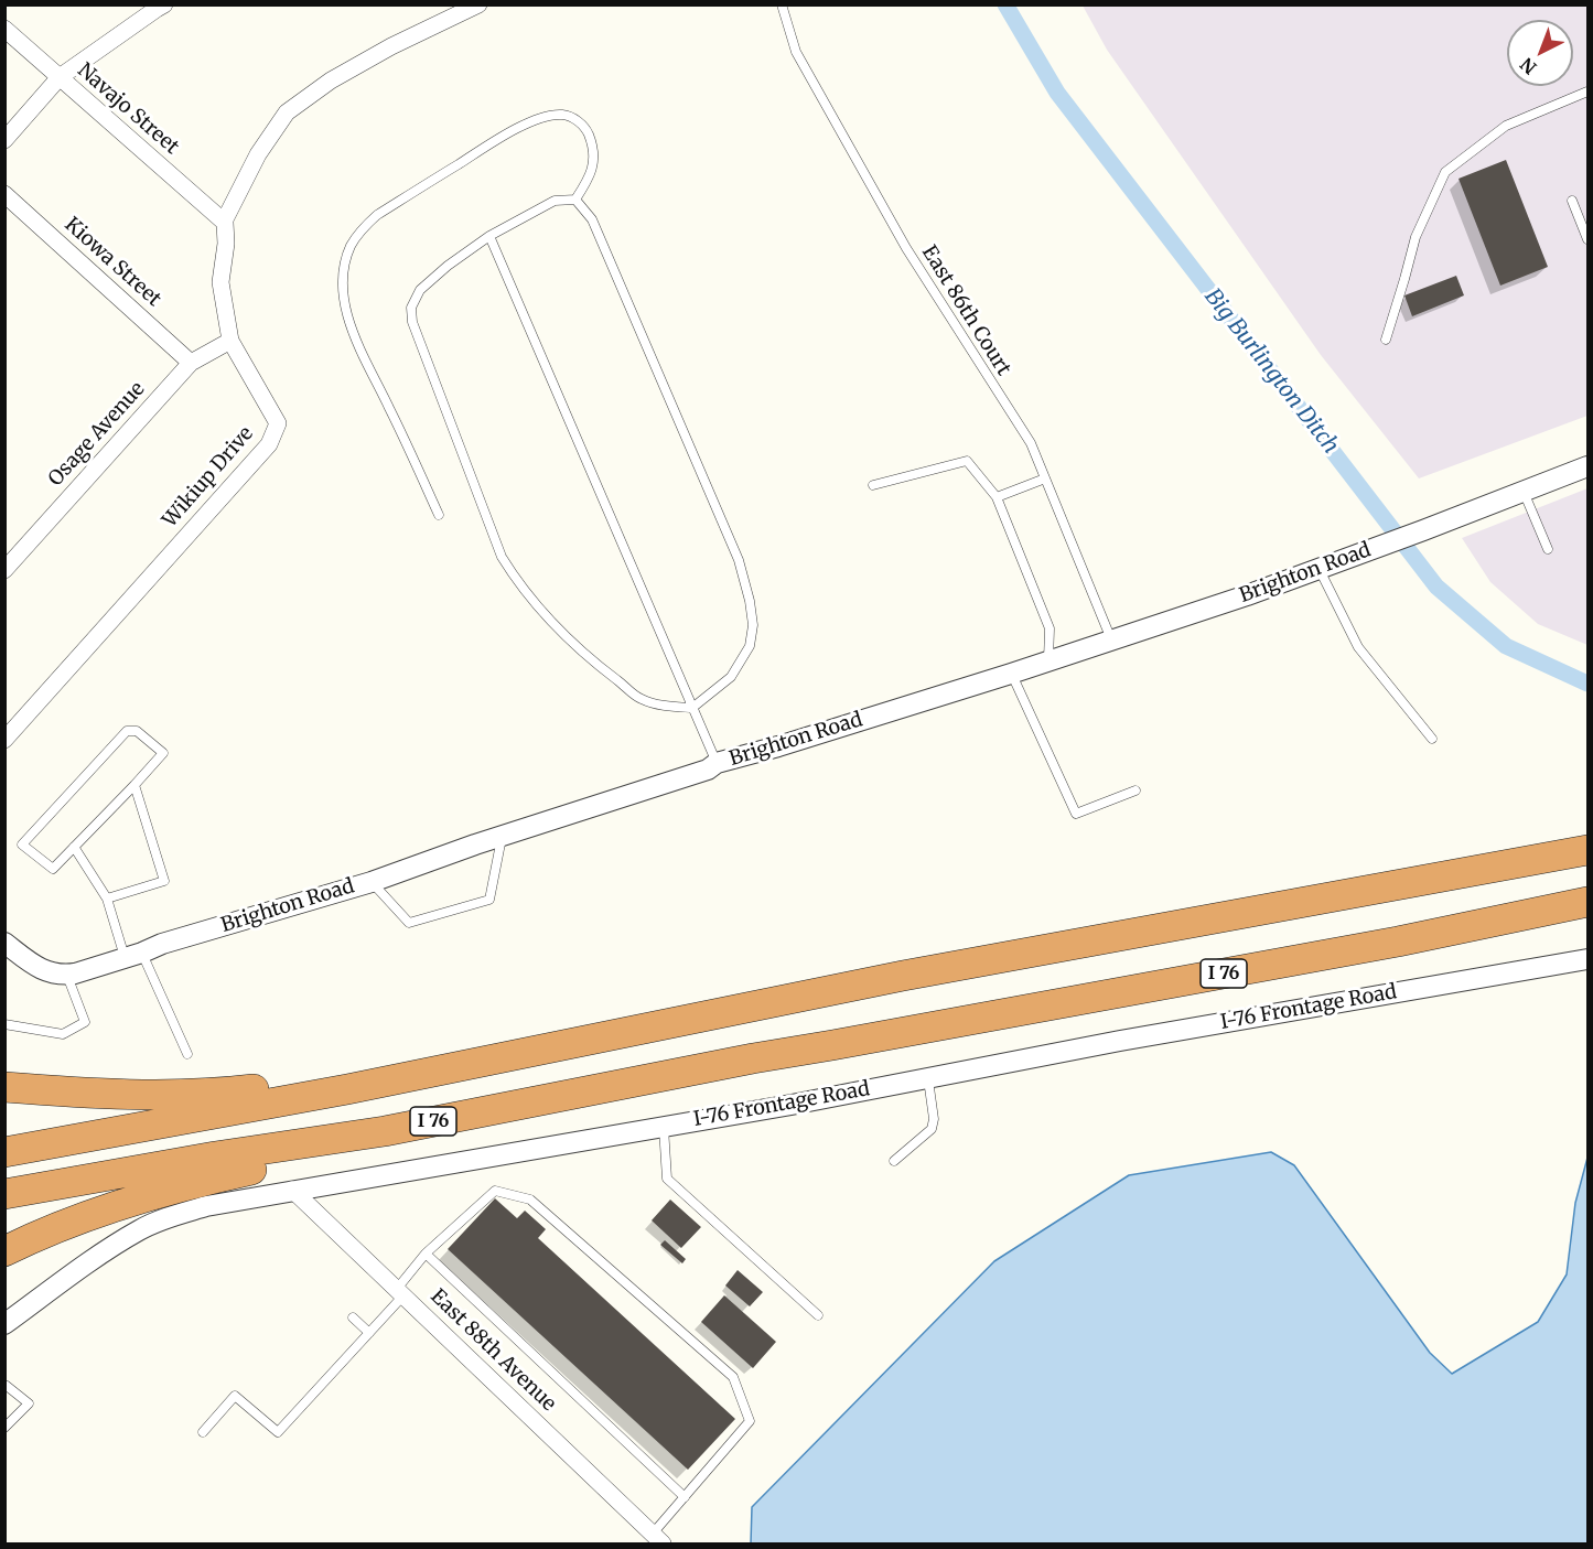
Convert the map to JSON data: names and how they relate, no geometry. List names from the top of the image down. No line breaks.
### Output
{"streets":{"highway":["I 76"],"street":["Navajo Street","Kiowa Street","Osage Avenue","Wikiup Drive","Brighton Road","I-76 Frontage Road","East 88th Avenue"],"lane":["East 86th Court"]},"crossings":[["Navajo Street","Wikiup Drive"],["Kiowa Street","Osage Avenue"],["East 86th Court","Brighton Road"],["Osage Avenue","Wikiup Drive"],["I-76 Frontage Road","East 88th Avenue"]],"water":["Big Burlington Ditch"],"north":"bottom left"}
